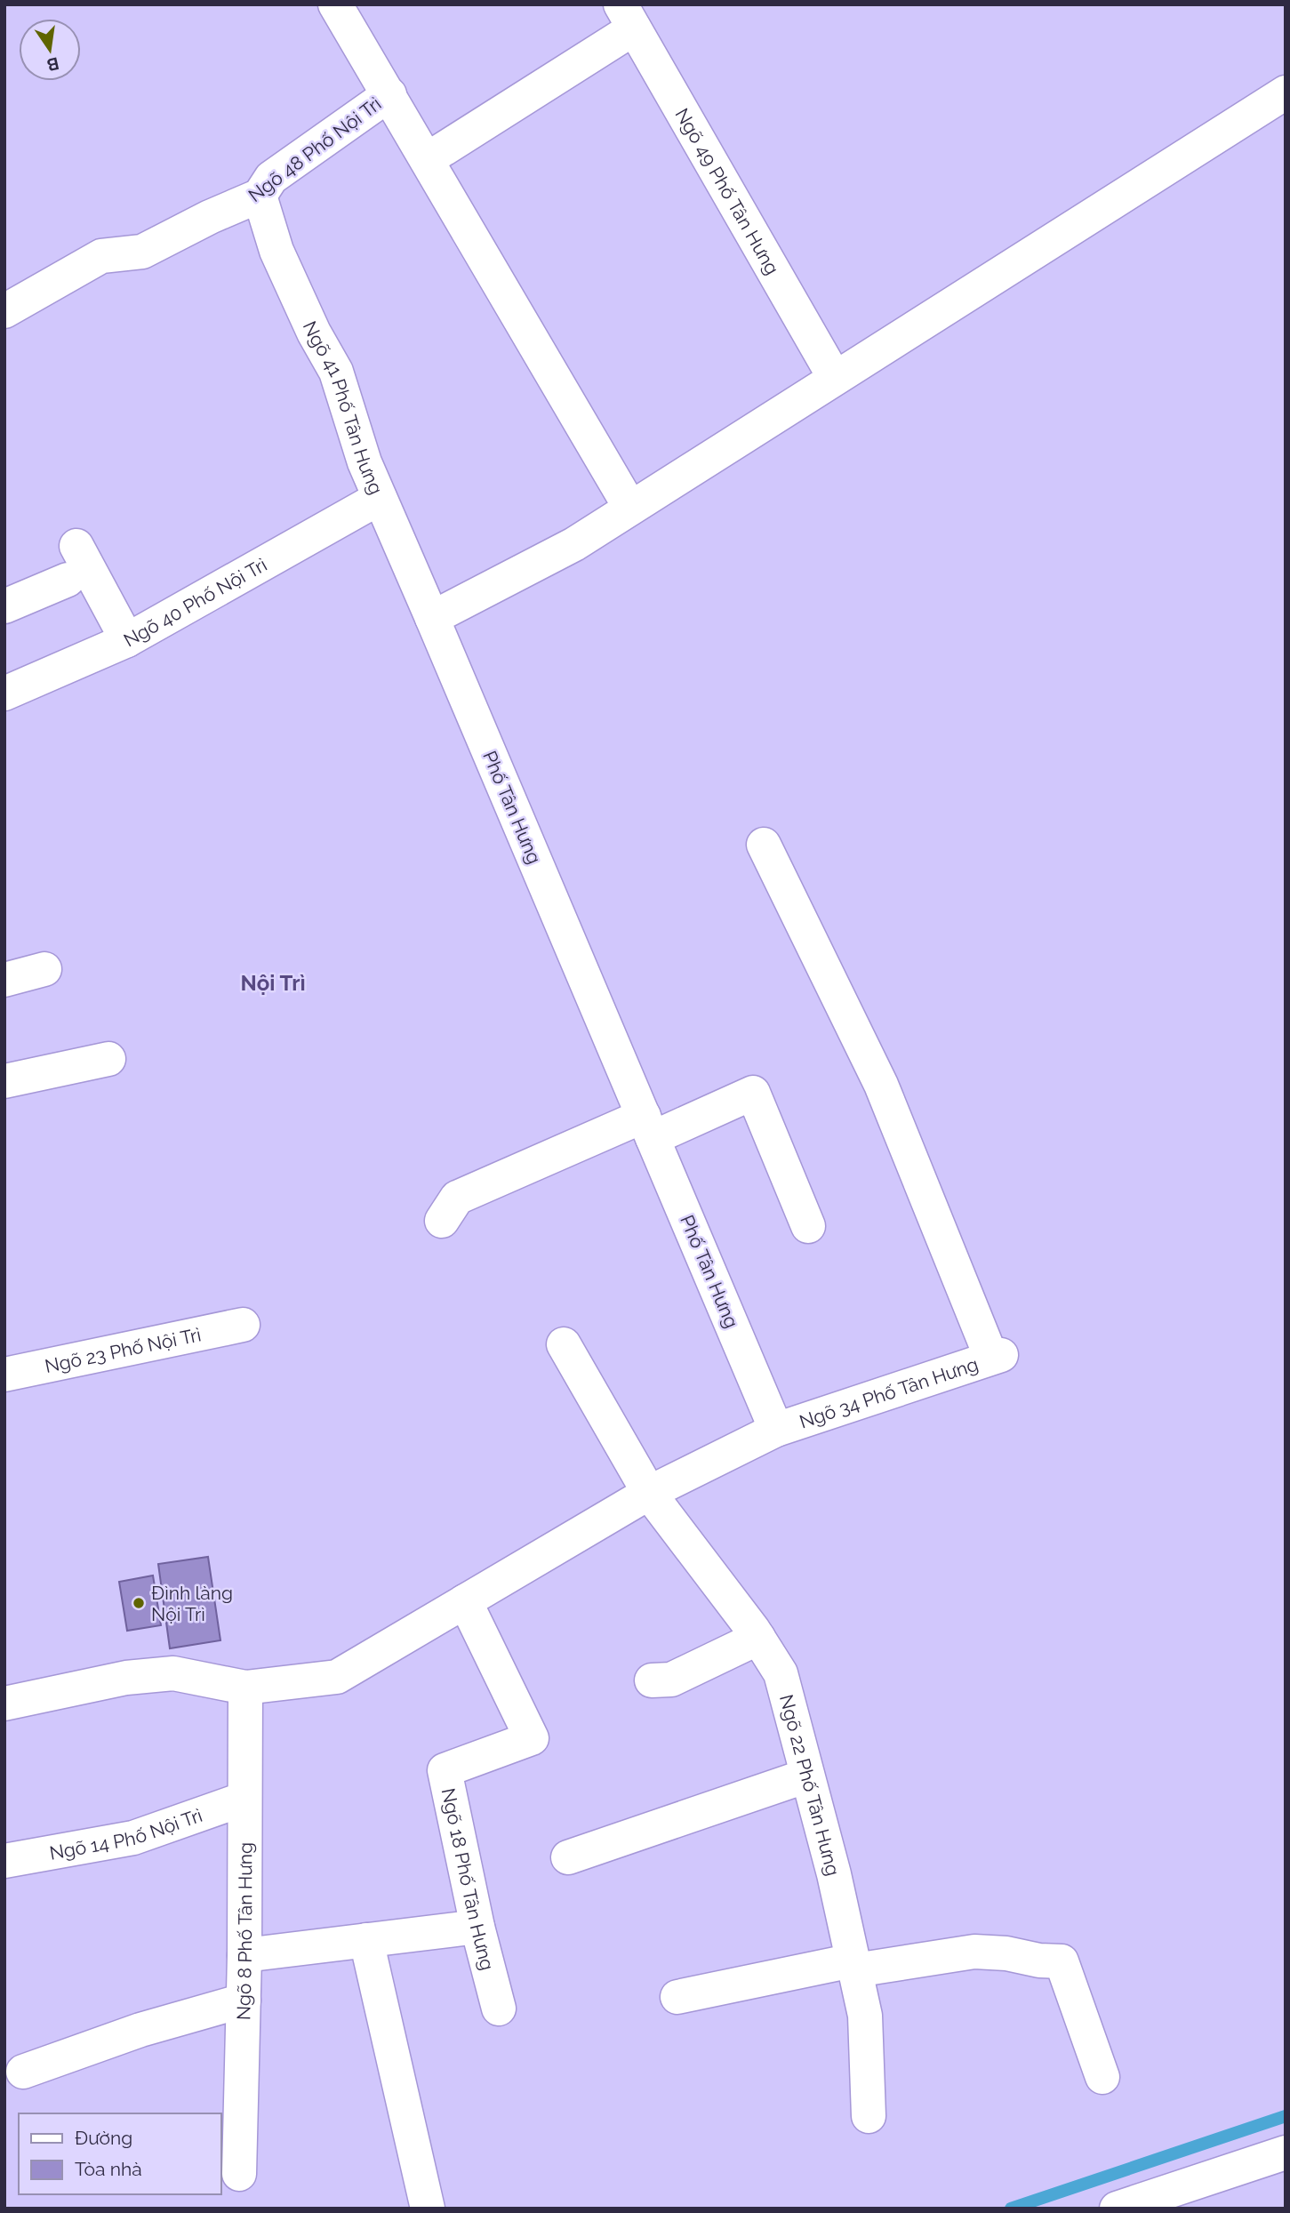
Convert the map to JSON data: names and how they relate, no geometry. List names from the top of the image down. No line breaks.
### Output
{"streets":{"street":["Ngõ 48 Phố Nội Trì","Ngõ 49 Phố Tân Hưng","Ngõ 41 Phố Tân Hưng","Ngõ 40 Phố Nội Trì","Phố Tân Hưng","Ngõ 23 Phố Nội Trì","Ngõ 34 Phố Tân Hưng","Ngõ 22 Phố Tân Hưng","Ngõ 14 Phố Nội Trì","Ngõ 18 Phố Tân Hưng","Ngõ 8 Phố Tân Hưng"]},"crossings":[["Ngõ 48 Phố Nội Trì","Ngõ 41 Phố Tân Hưng"],["Ngõ 41 Phố Tân Hưng","Ngõ 40 Phố Nội Trì"],["Ngõ 41 Phố Tân Hưng","Phố Tân Hưng"],["Phố Tân Hưng","Ngõ 34 Phố Tân Hưng"],["Ngõ 34 Phố Tân Hưng","Ngõ 22 Phố Tân Hưng"],["Ngõ 34 Phố Tân Hưng","Ngõ 18 Phố Tân Hưng"],["Ngõ 34 Phố Tân Hưng","Ngõ 8 Phố Tân Hưng"],["Ngõ 14 Phố Nội Trì","Ngõ 8 Phố Tân Hưng"]],"districts":["Nội Trì"],"places":["Đình làng Nội Trì"],"legend":["Đường","Tòa nhà"],"north":"bottom"}
